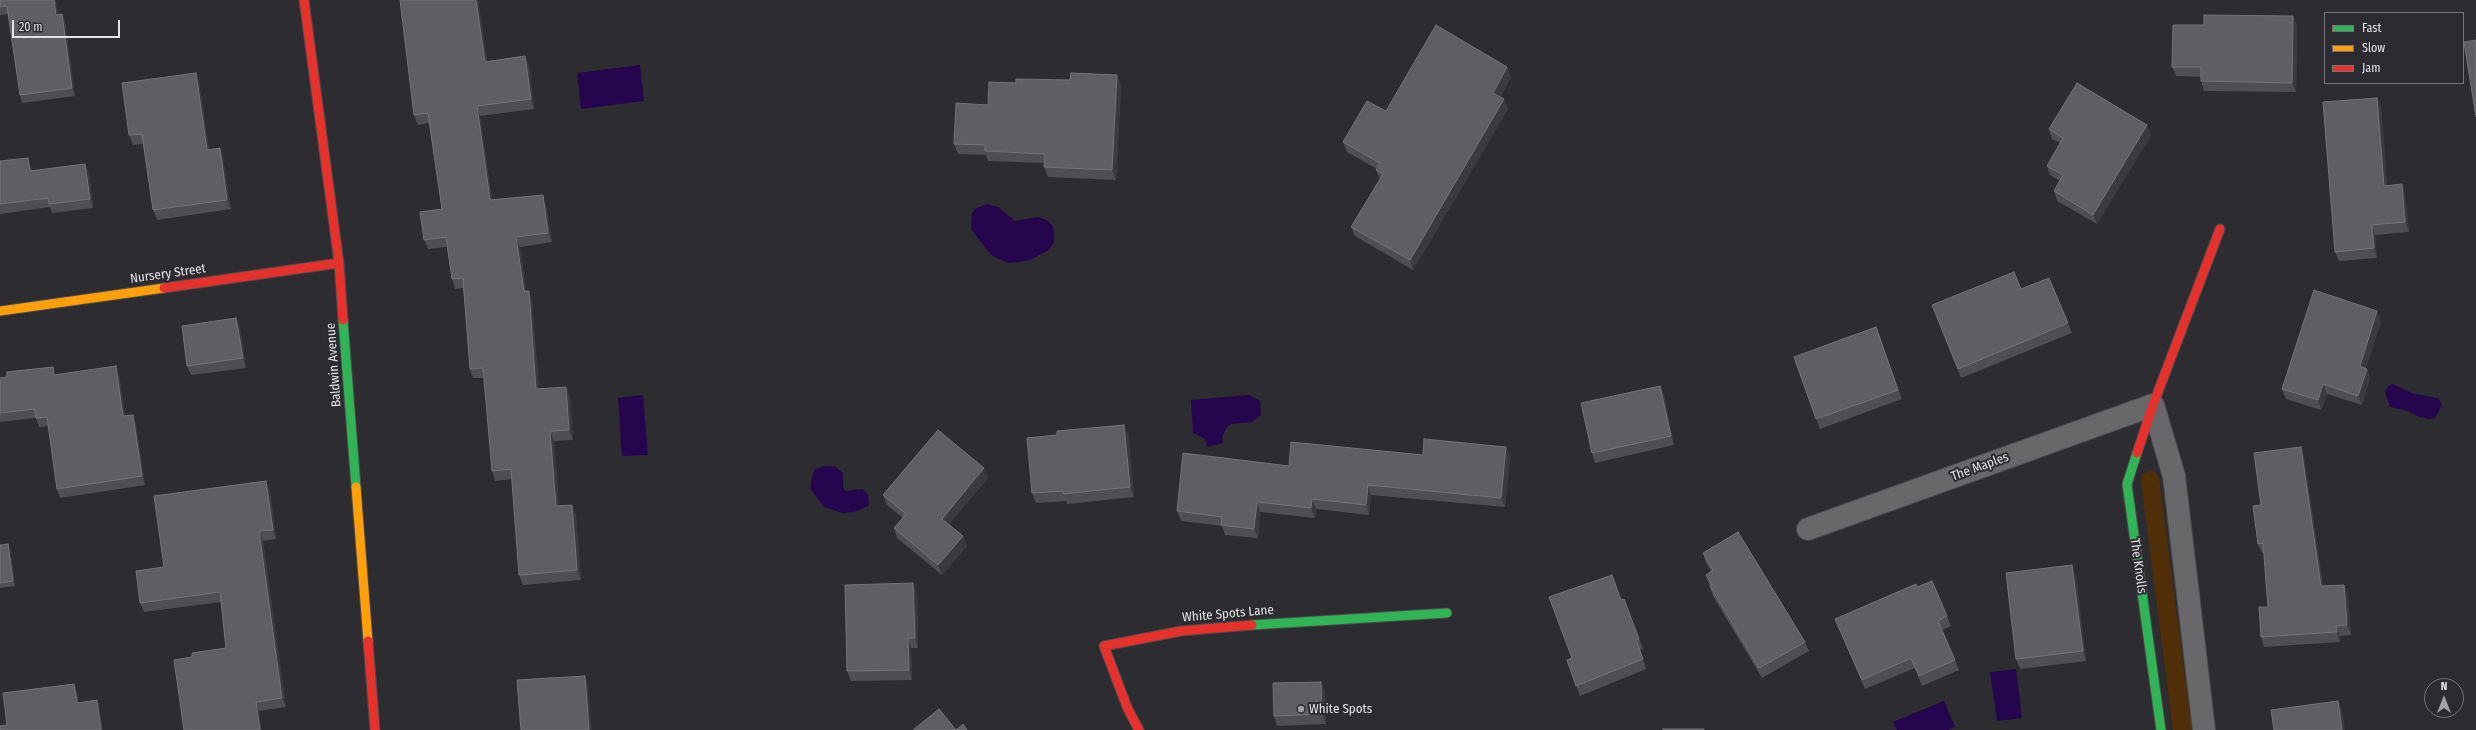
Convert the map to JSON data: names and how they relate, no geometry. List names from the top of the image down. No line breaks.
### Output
{"streets":{"street":["Nursery Street","Baldwin Avenue","The Maples","The Knolls","White Spots Lane"]},"crossings":[["Nursery Street","Baldwin Avenue"],["The Maples","The Knolls"]],"places":["White Spots"],"legend":["Fast","Slow","Jam"],"scale_bar":"20 m","north":"top"}
